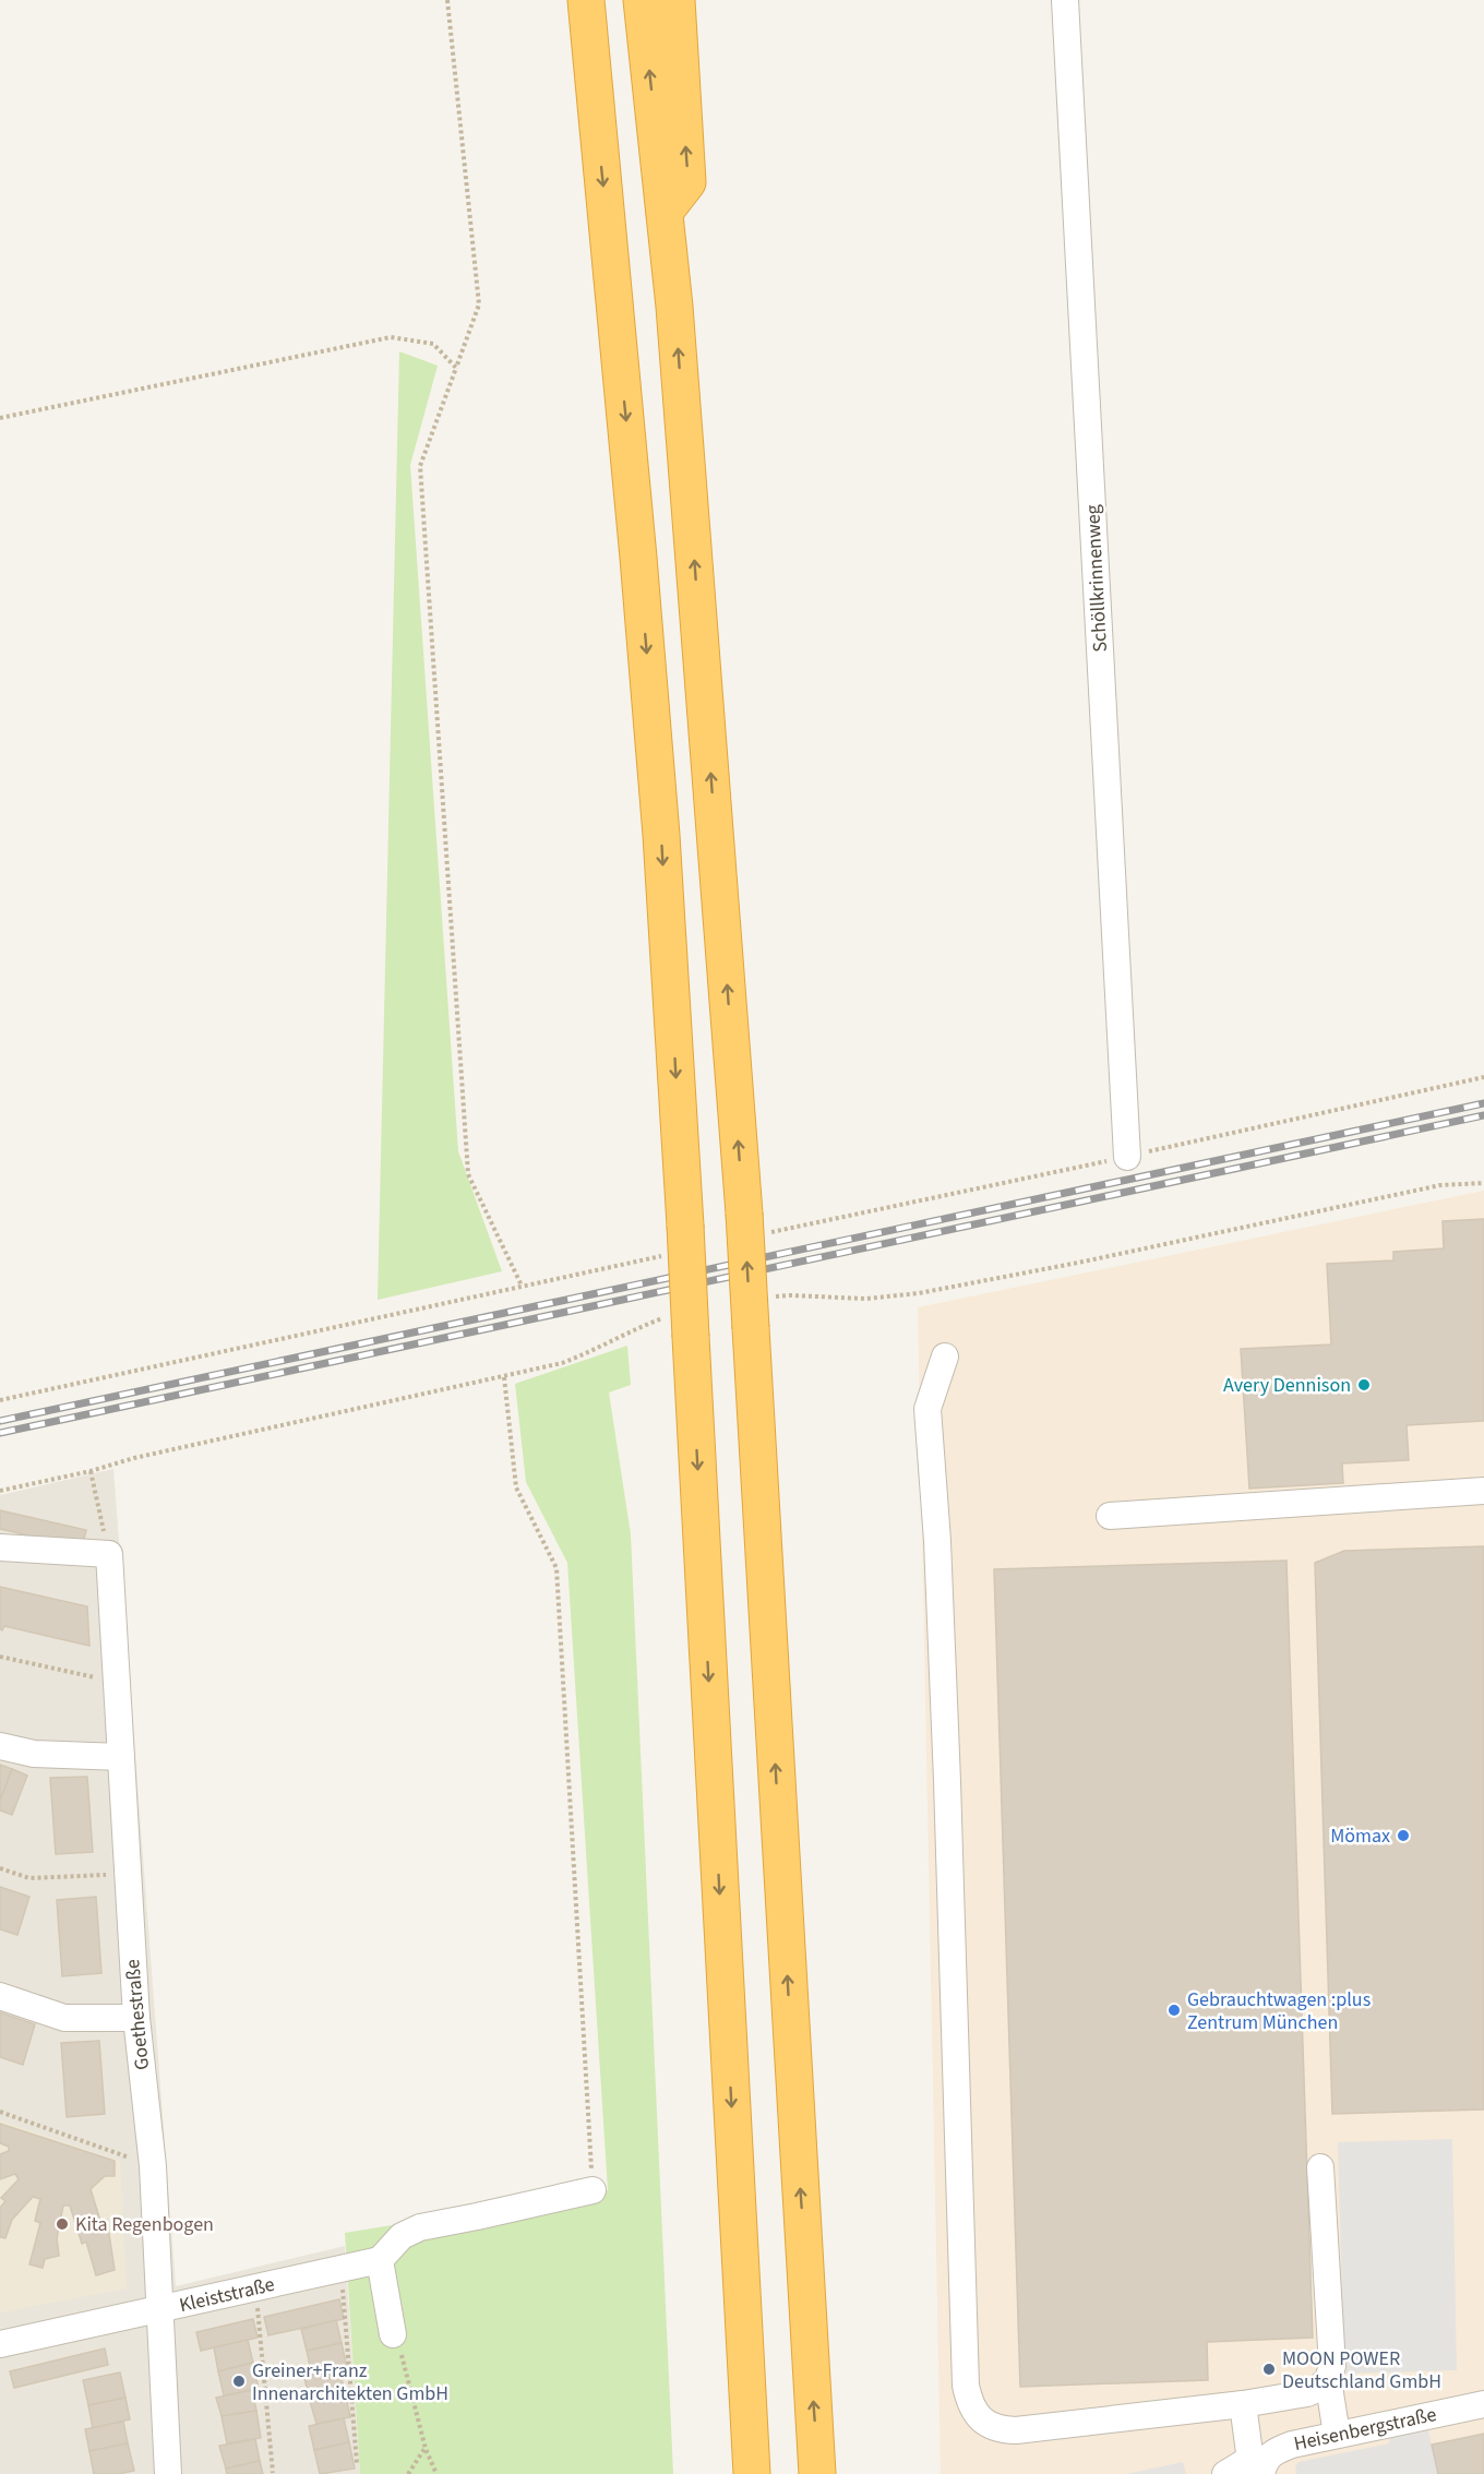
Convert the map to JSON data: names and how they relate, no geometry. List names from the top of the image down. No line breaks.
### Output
{"streets":{"street":["Schöllkrinnenweg","Goethestraße","Kleiststraße","Heisenbergstraße"]},"crossings":[["Goethestraße","Kleiststraße"]],"places":["Avery Dennison","Mömax","Gebrauchtwagen :plus Zentrum München","Kita Regenbogen","MOON POWER Deutschland GmbH","Greiner+Franz Innenarchitekten GmbH"]}
